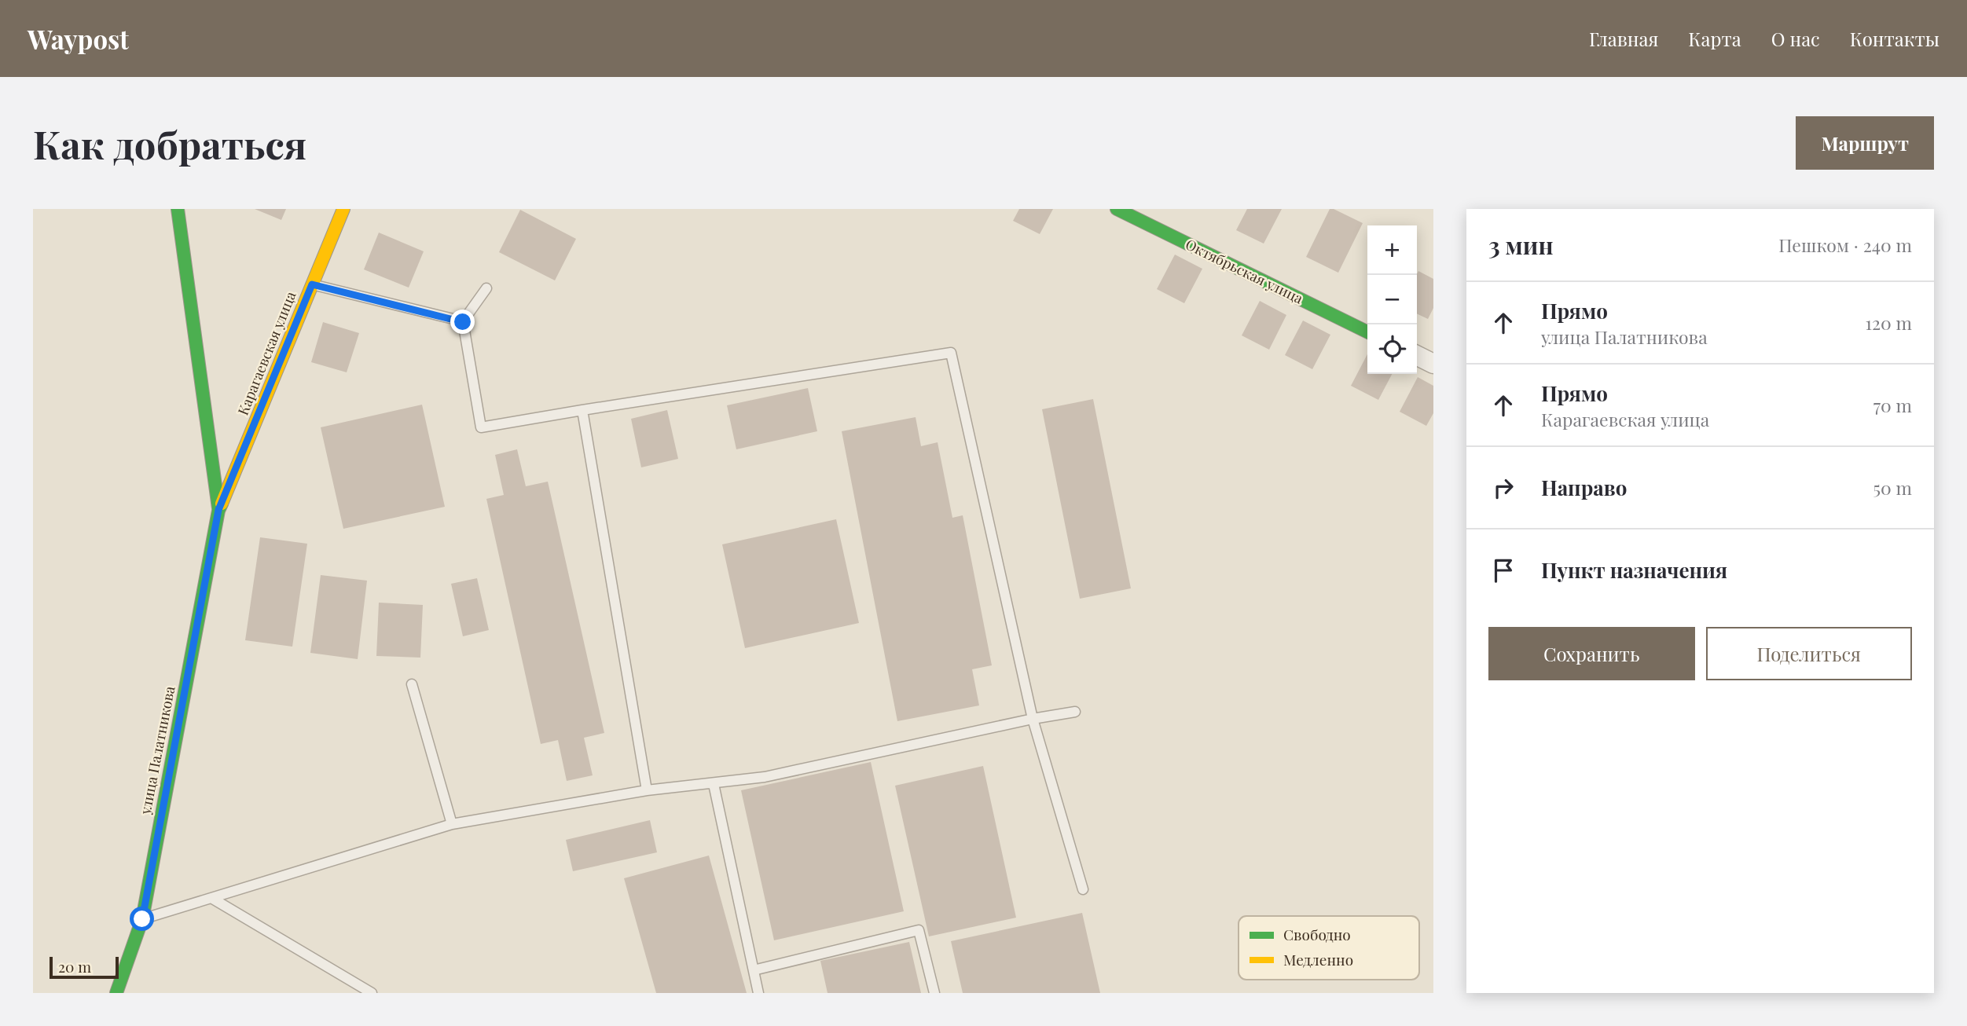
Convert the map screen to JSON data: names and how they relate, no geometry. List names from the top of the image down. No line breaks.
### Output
{"streets":{"street":["Октябрьская улица","Карагаевская улица","улица Палатникова"]},"crossings":[["Карагаевская улица","улица Палатникова"]],"legend":["Свободно","Медленно"],"scale_bar":"20 m","page":{"header":"Waypost","nav":["Главная","Карта","О нас","Контакты"],"buttons":["Маршрут",["Сохранить","Поделиться"]],"title":"Как добраться","heading":["3 мин","Пешком · 240 m"],"map_buttons":["+","−"],"list":[["Прямо","улица Палатникова","120 m"],["Прямо","Карагаевская улица","70 m"],["Направо","50 m"],"Пункт назначения"],"scale":"20 m"}}
